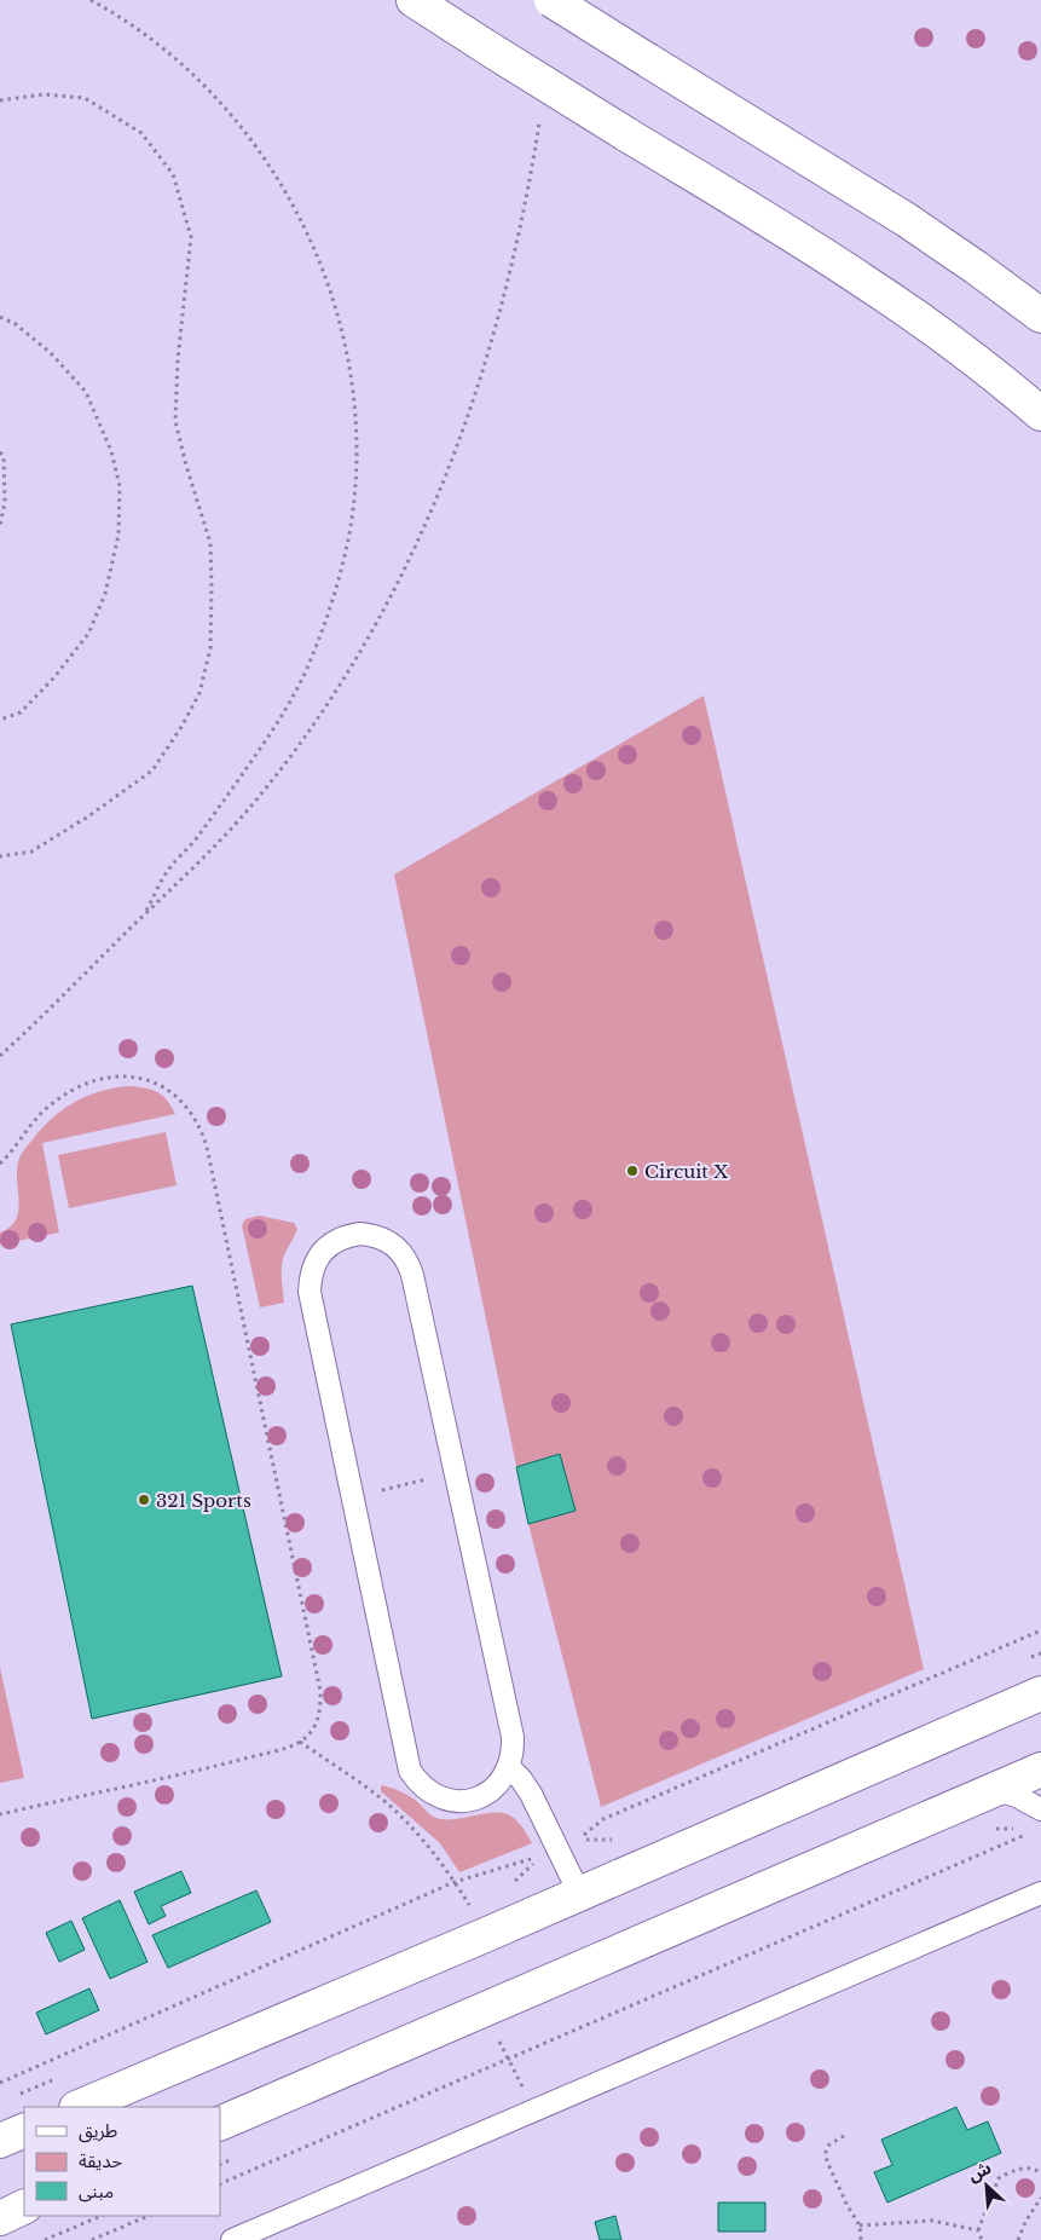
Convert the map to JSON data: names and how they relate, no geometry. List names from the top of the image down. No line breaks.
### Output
{"places":["Circuit X","321 Sports"],"legend":["طريق","حديقة","مبنى"],"north":"top left"}
